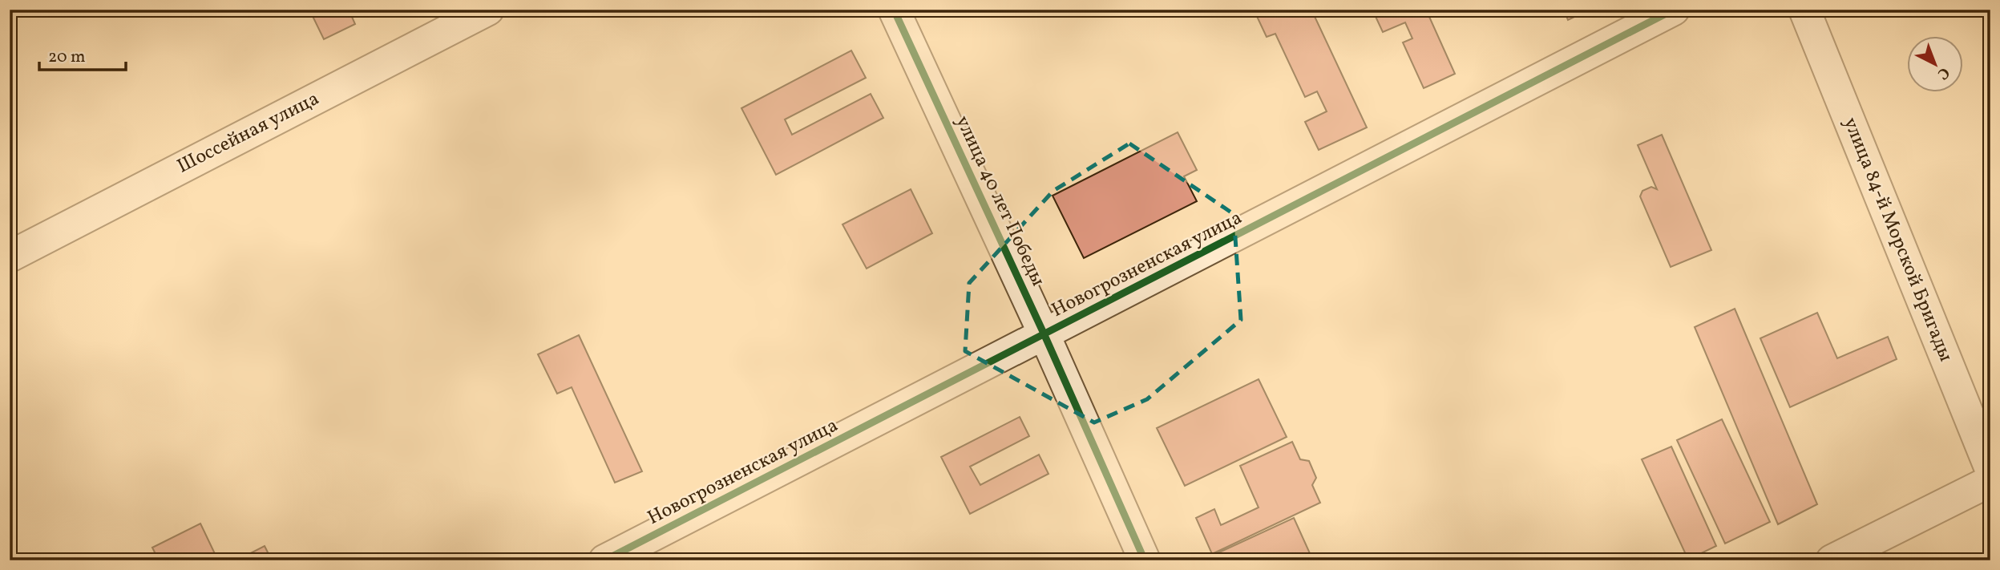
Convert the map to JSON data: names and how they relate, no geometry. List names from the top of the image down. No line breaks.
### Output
{"streets":{"street":["Шоссейная улица","улица 40 лет Победы","улица 84-й Морской Бригады","Новогрозненская улица"]},"crossings":[["улица 40 лет Победы","Новогрозненская улица"]],"scale_bar":"20 m","north":"bottom right"}
